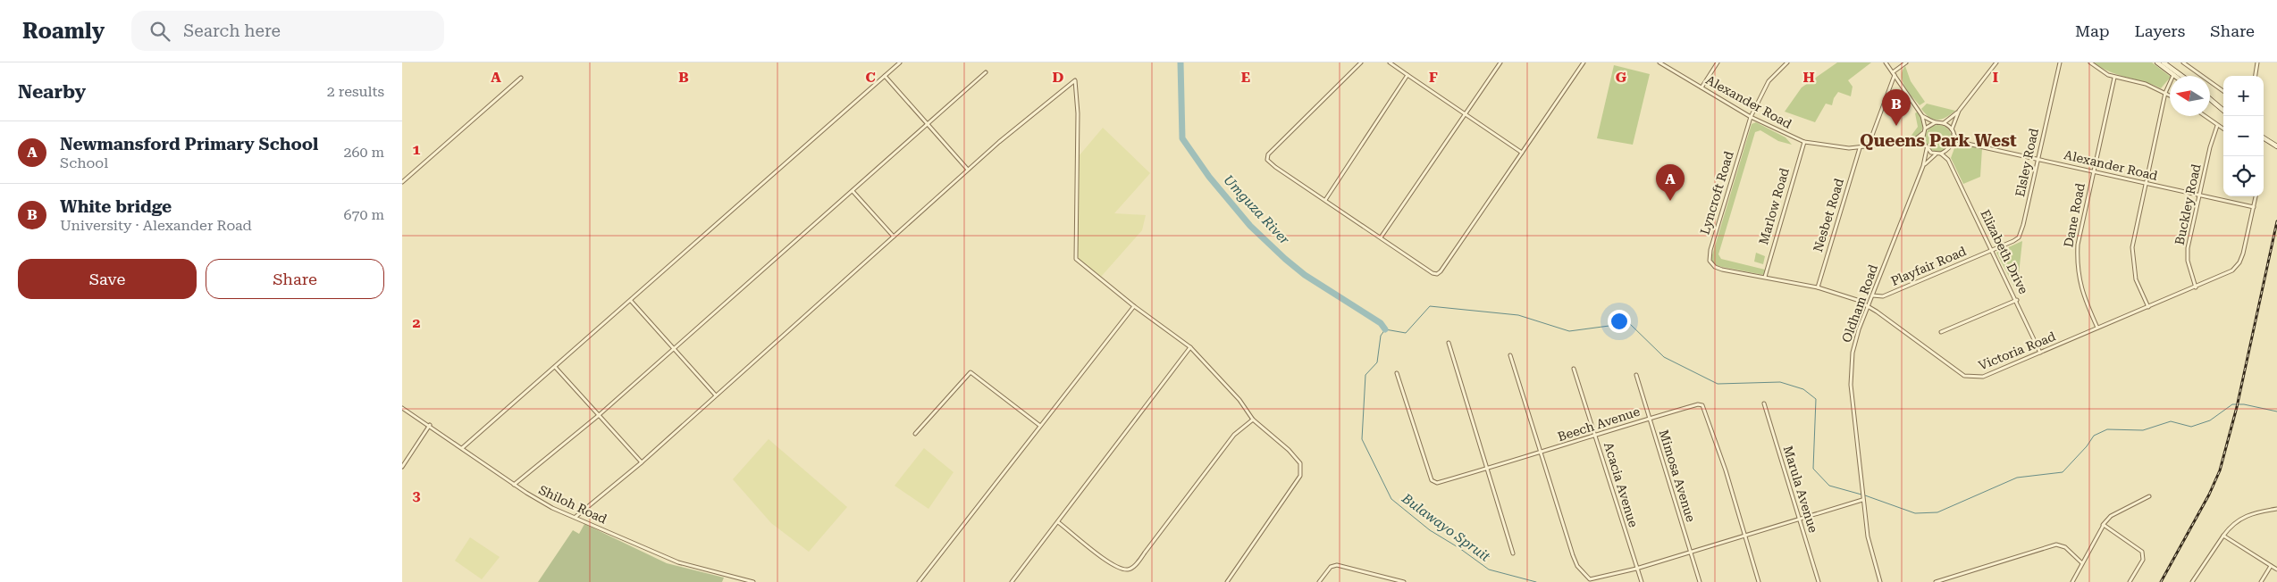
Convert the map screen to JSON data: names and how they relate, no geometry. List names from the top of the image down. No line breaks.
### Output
{"streets":{"street":["Alexander Road","Elsley Road","Lyncroft Road","Buckley Road","Marlow Road","Nesbet Road","Dane Road","Elizabeth Drive","Playfair Road","Oldham Road","Victoria Road","Beech Avenue","Mimosa Avenue","Acacia Avenue","Marula Avenue","Shiloh Road"]},"crossings":[["Alexander Road","Elsley Road"],["Alexander Road","Lyncroft Road"],["Alexander Road","Buckley Road"],["Alexander Road","Marlow Road"],["Alexander Road","Nesbet Road"],["Alexander Road","Dane Road"],["Alexander Road","Elizabeth Drive"],["Alexander Road","Oldham Road"],["Alexander Road","Victoria Road"],["Elsley Road","Elizabeth Drive"],["Elsley Road","Playfair Road"],["Lyncroft Road","Victoria Road"],["Buckley Road","Victoria Road"],["Marlow Road","Victoria Road"],["Nesbet Road","Victoria Road"],["Dane Road","Victoria Road"],["Elizabeth Drive","Playfair Road"],["Elizabeth Drive","Oldham Road"],["Elizabeth Drive","Victoria Road"],["Playfair Road","Oldham Road"],["Oldham Road","Victoria Road"],["Beech Avenue","Mimosa Avenue"],["Beech Avenue","Acacia Avenue"]],"districts":["Queens Park West"],"water":["Umguza River","Bulawayo Spruit"],"north":"left","page":{"header":"Roamly","search":"Search here","nav":["Map","Layers","Share"],"heading":["Nearby","2 results"],"map_buttons":["+","−"],"pins":["B","A"],"list":[{"mark":"A","name":"Newmansford Primary School","note":"School","value":"260 m"},{"mark":"B","name":"White bridge","note":"University · Alexander Road","value":"670 m"}],"buttons":["Save","Share"]},"grid":{"columns":["A","B","C","D","E","F","G","H","I"],"rows":["1","2","3"]}}
